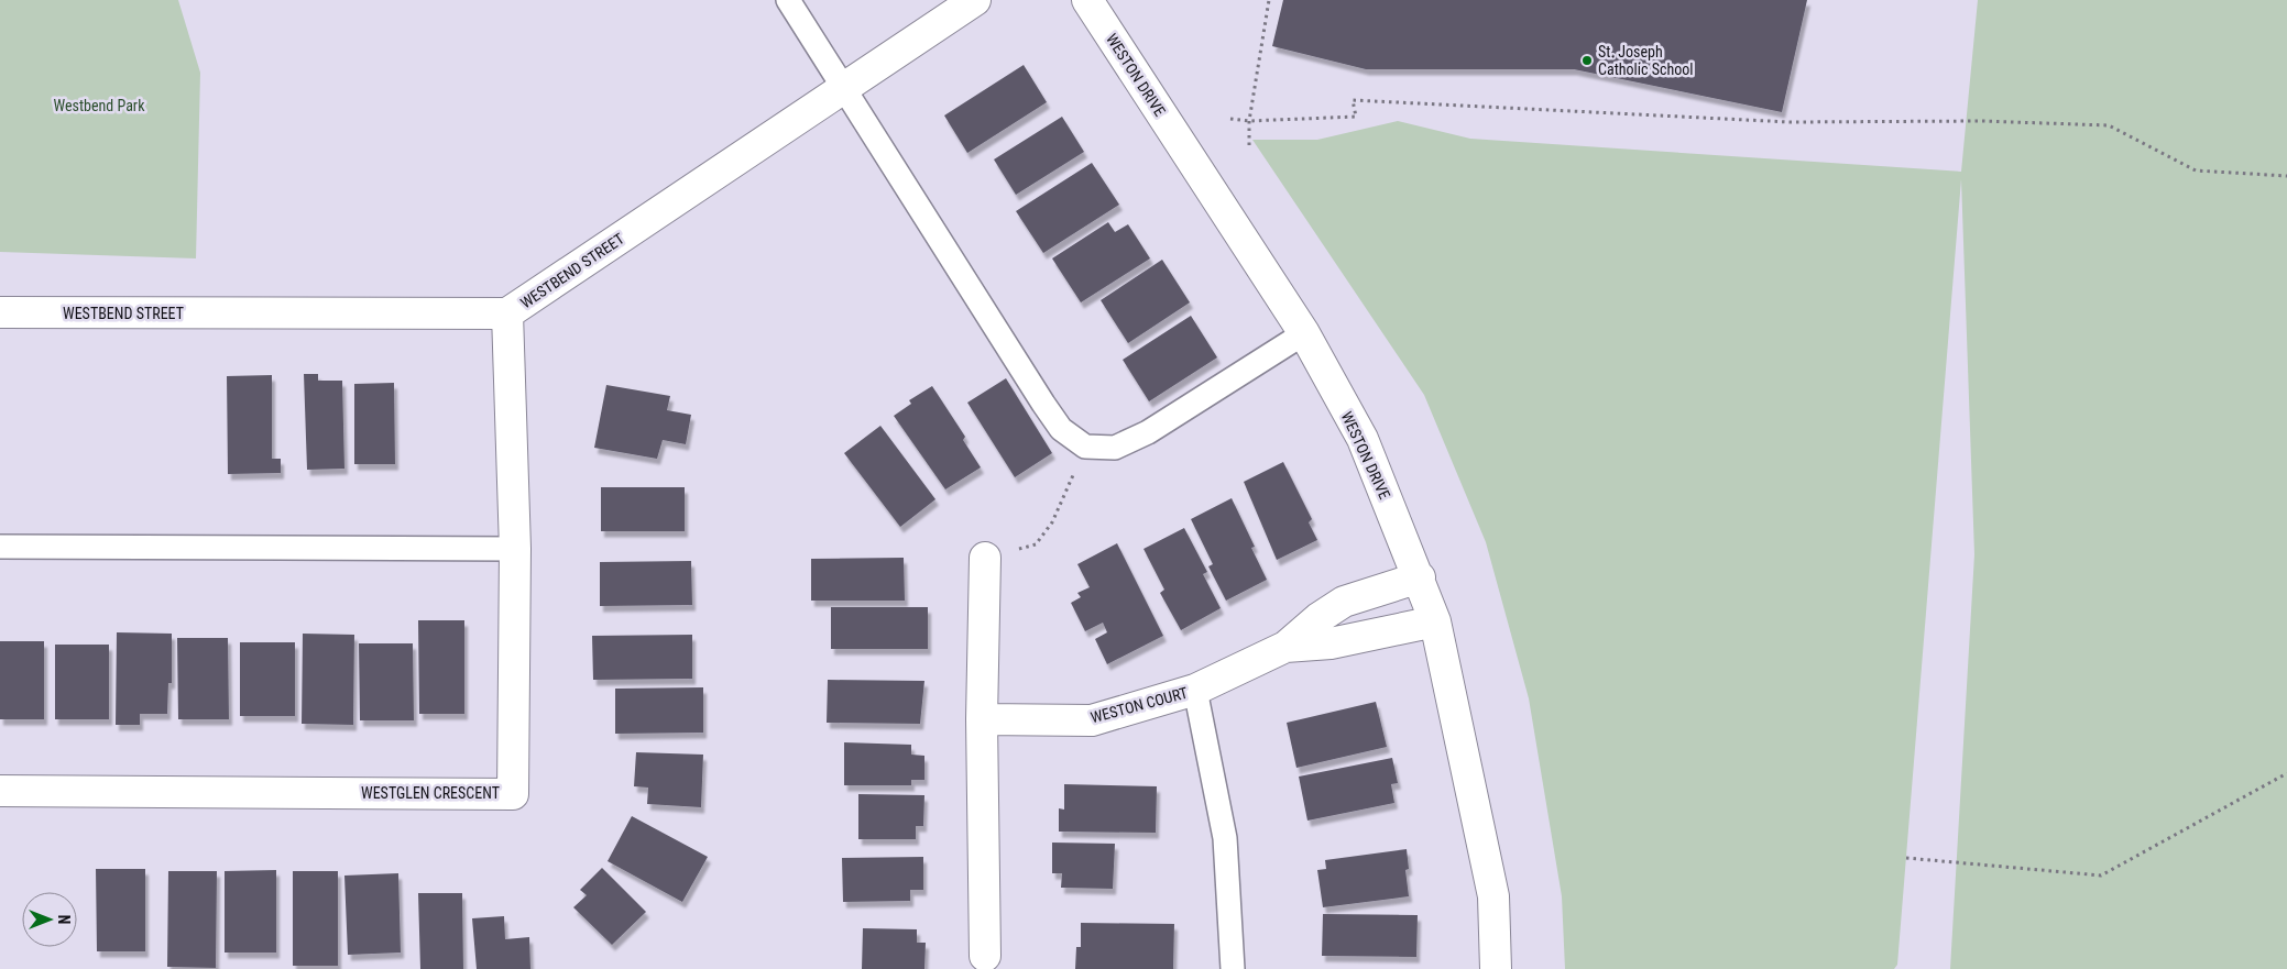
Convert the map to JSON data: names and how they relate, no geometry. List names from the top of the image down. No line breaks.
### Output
{"streets":{"street":["WESTON DRIVE","WESTBEND STREET","WESTON COURT","WESTGLEN CRESCENT"]},"crossings":[["WESTON DRIVE","WESTON COURT"],["WESTBEND STREET","WESTGLEN CRESCENT"]],"parks":["Westbend Park"],"places":["St. Joseph Catholic School"],"north":"right"}
